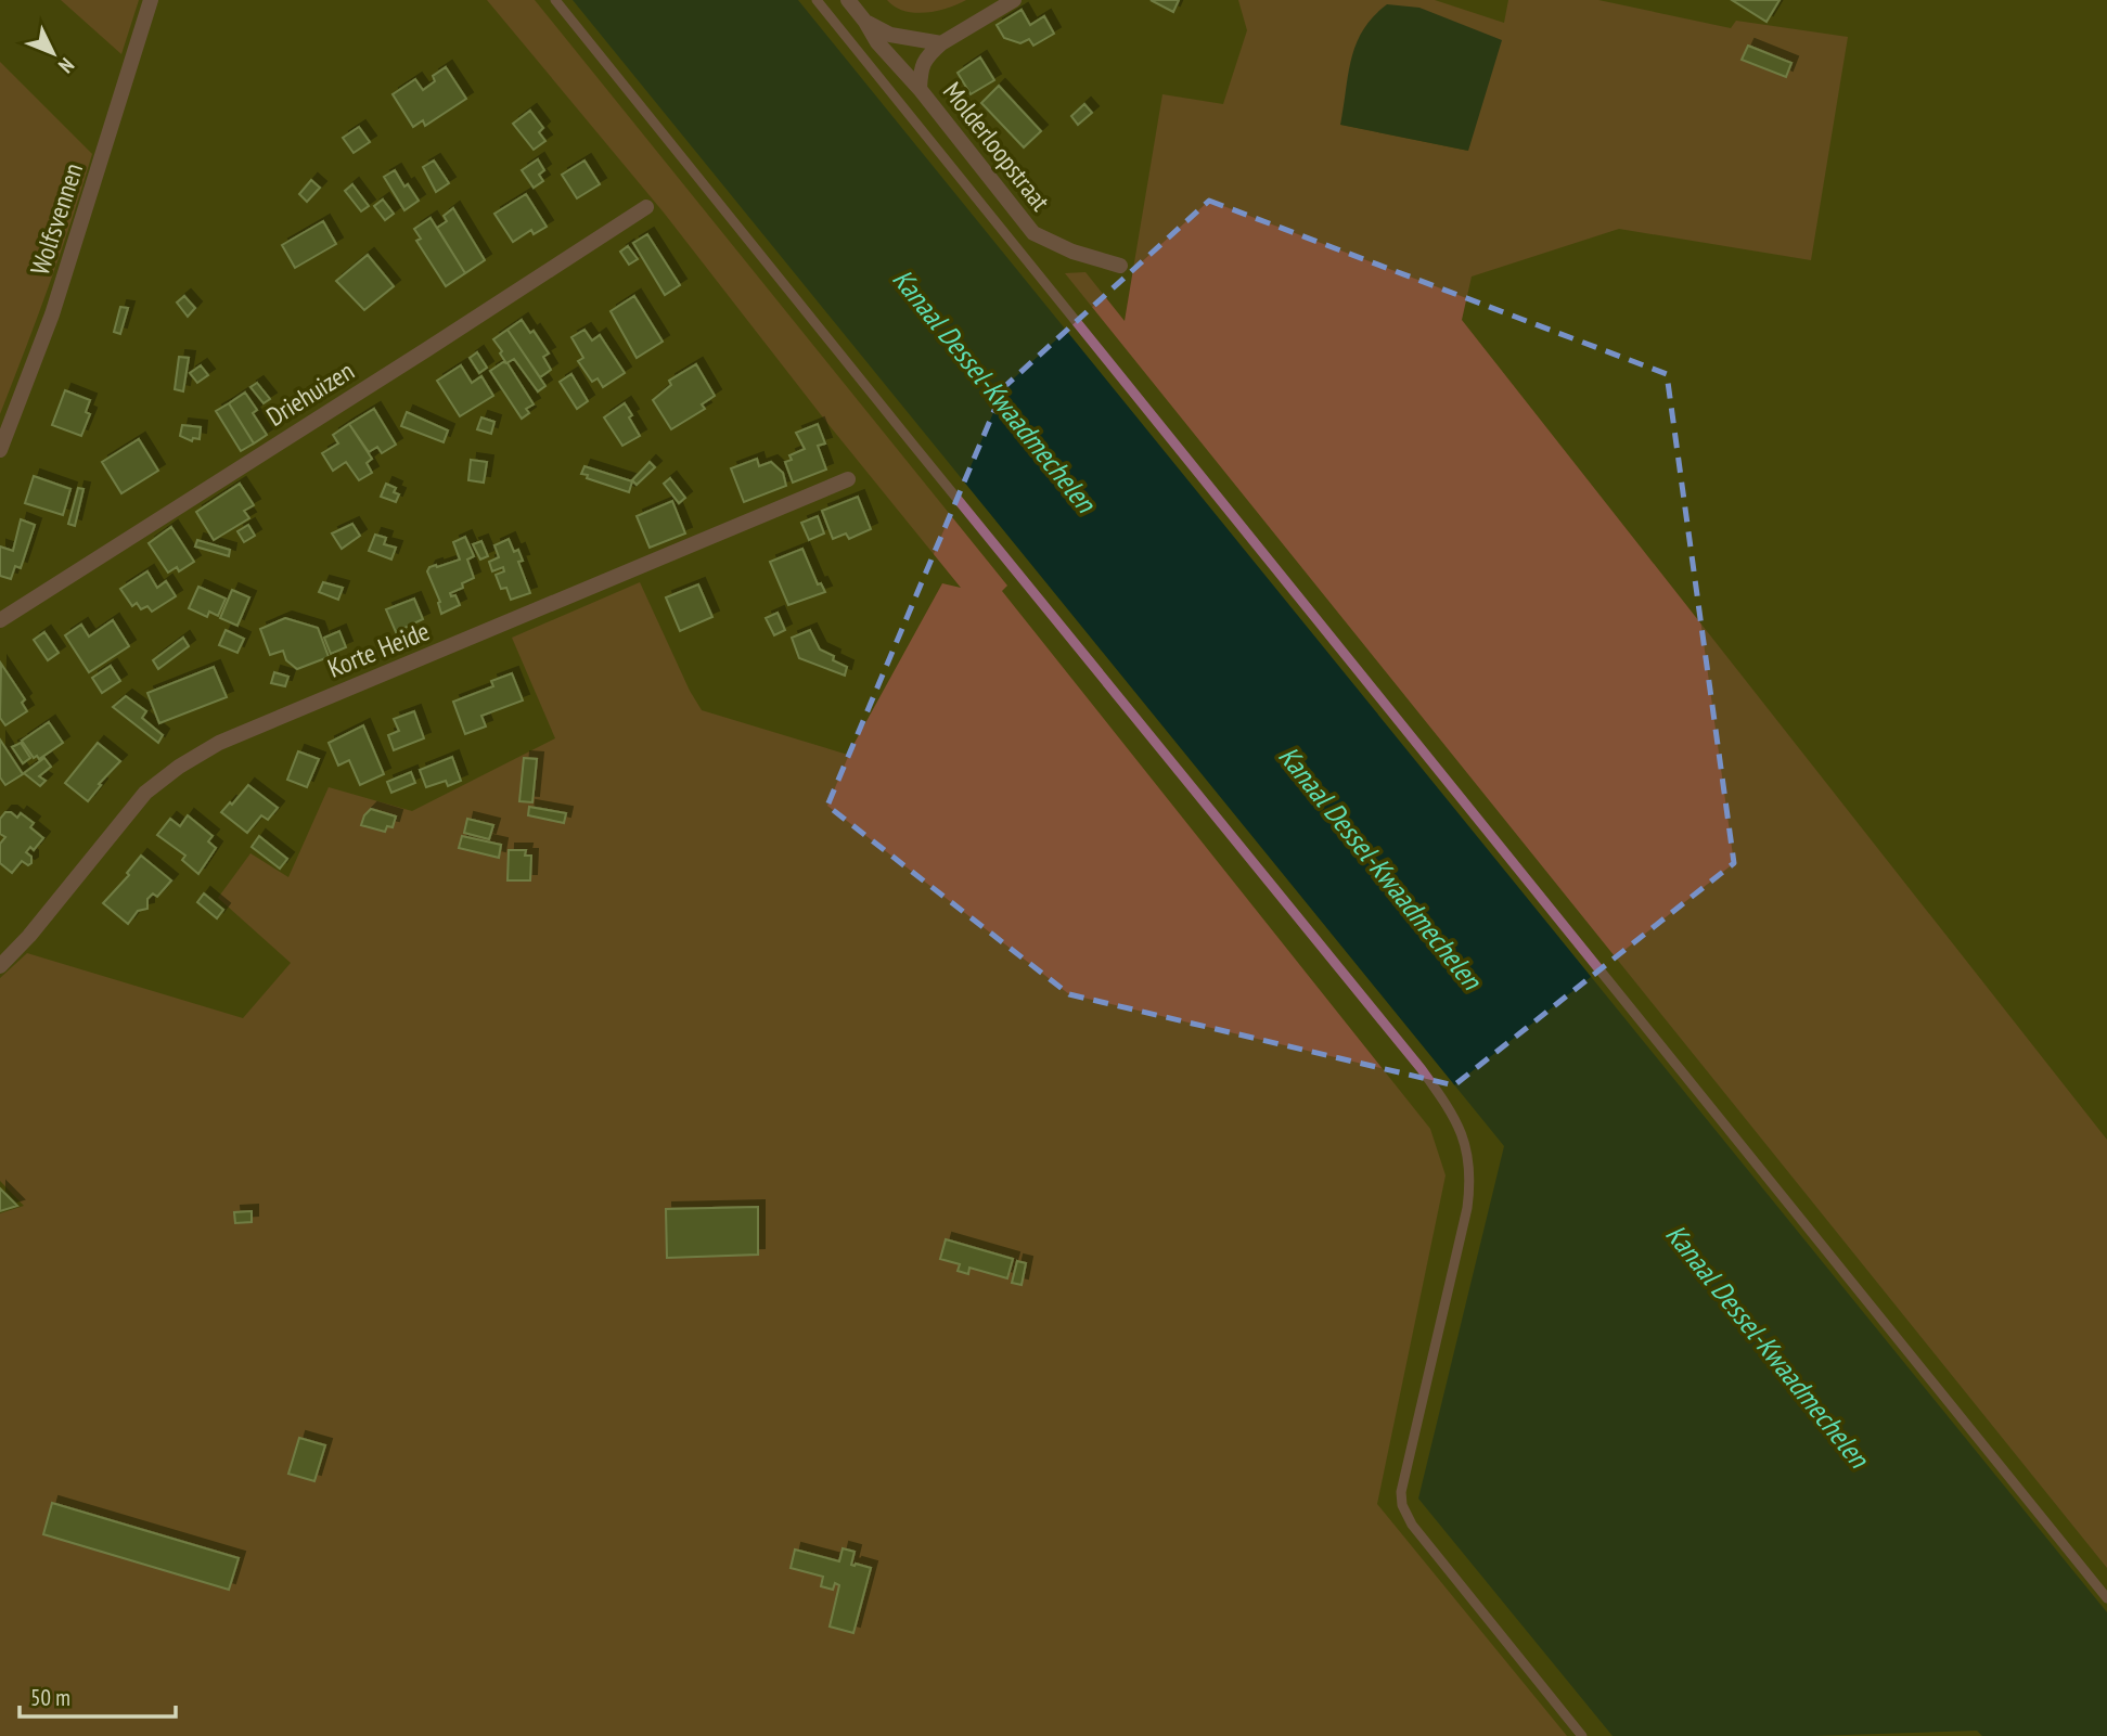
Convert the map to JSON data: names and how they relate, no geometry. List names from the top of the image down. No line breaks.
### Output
{"streets":{"street":["Molderloopstraat","Wolfsvennen","Driehuizen","Korte Heide"]},"water":["Kanaal Dessel-Kwaadmechelen"],"scale_bar":"50 m","north":"bottom right"}
